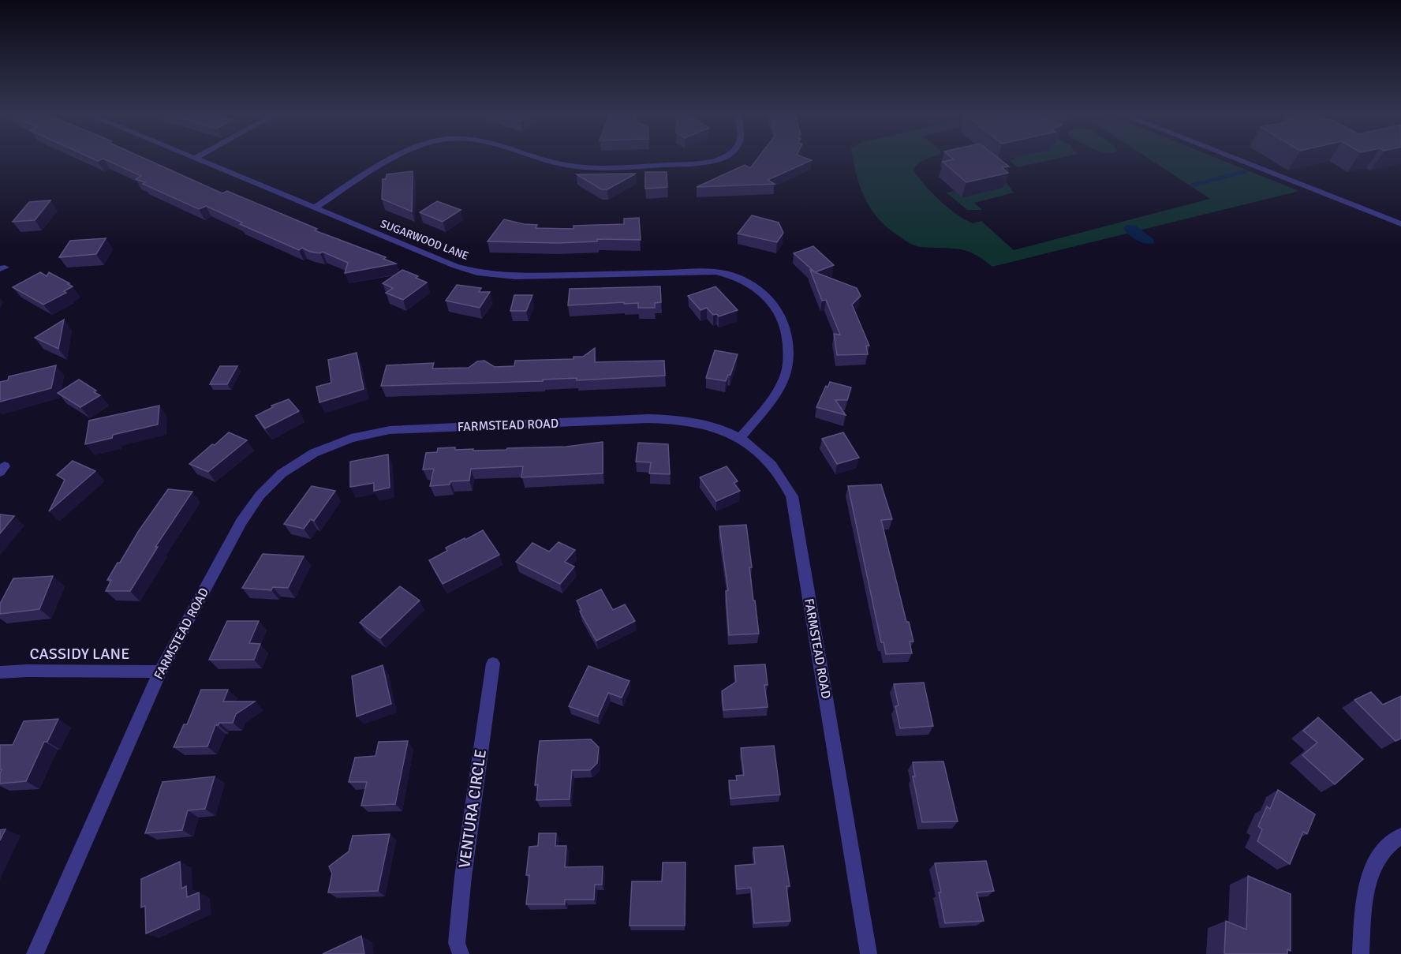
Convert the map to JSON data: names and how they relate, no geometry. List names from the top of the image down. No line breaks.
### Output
{"streets":{"street":["SUGARWOOD LANE","FARMSTEAD ROAD","CASSIDY LANE","VENTURA CIRCLE"]},"crossings":[["SUGARWOOD LANE","FARMSTEAD ROAD"],["FARMSTEAD ROAD","CASSIDY LANE"]]}
